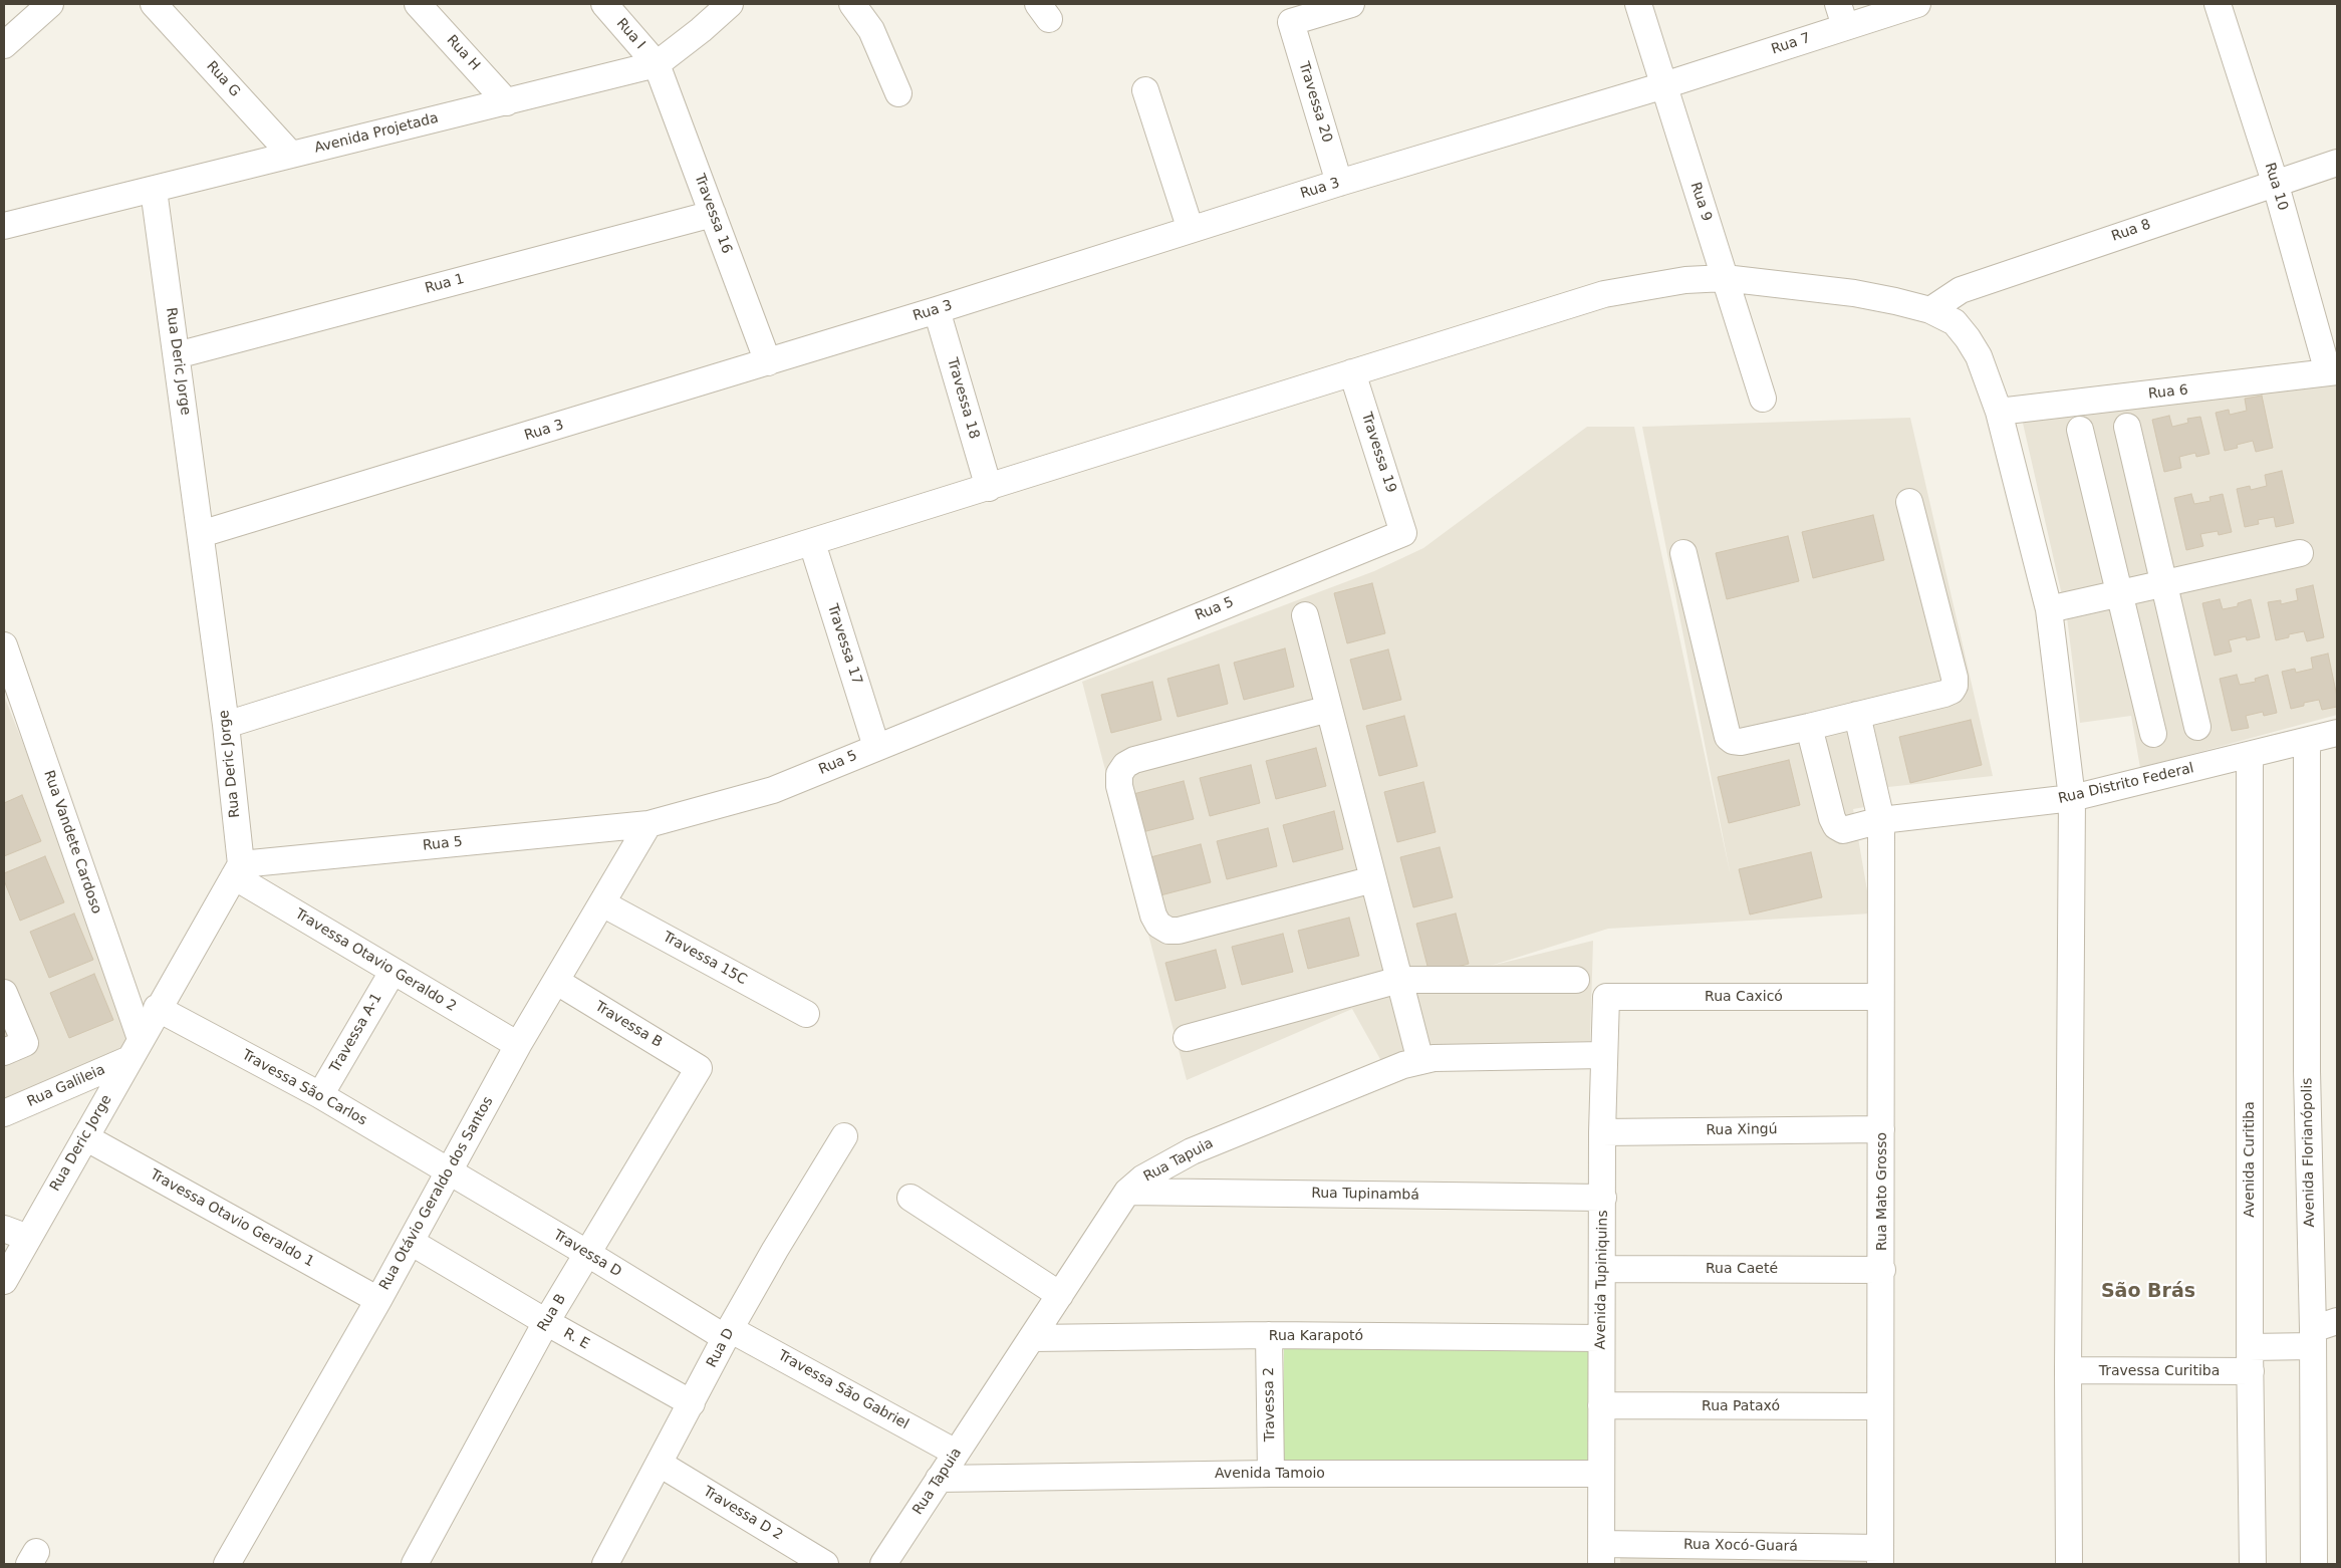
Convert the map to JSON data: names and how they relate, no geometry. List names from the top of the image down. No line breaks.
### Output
{"streets":{"street":["Rua I","Rua 7","Rua H","Rua G","Travessa 20","Avenida Projetada","Rua 10","Rua 3","Rua 9","Travessa 16","Rua 8","Rua 1","Rua Deric Jorge","Rua 6","Travessa 18","Travessa 19","Rua 5","Travessa 17","Rua Distrito Federal","Rua Vandete Cardoso","Travessa 15C","Travessa Otavio Geraldo 2","Rua Caxicó","Travessa B","Travessa A-1","Rua Galileia","Travessa São Carlos","Rua Xingú","Avenida Florianópolis","Avenida Curitiba","Rua Tapuia","Rua Mato Grosso","Rua Otávio Geraldo dos Santos","Rua Tupinambá","Travessa Otavio Geraldo 1","Travessa D","Rua Caeté","Avenida Tupiniquins","Rua B","Rua Karapotó","R. E","Rua D","Travessa Curitiba","Travessa São Gabriel","Travessa 2","Rua Pataxó","Avenida Tamoio","Travessa D 2","Rua Xocó-Guará"]},"crossings":[["Rua I","Avenida Projetada"],["Rua I","Travessa 16"],["Rua 7","Rua 3"],["Rua 7","Rua 9"],["Rua H","Avenida Projetada"],["Rua G","Avenida Projetada"],["Travessa 20","Rua 3"],["Avenida Projetada","Travessa 16"],["Avenida Projetada","Rua Deric Jorge"],["Rua 10","Rua 8"],["Rua 10","Rua 6"],["Rua 3","Rua 9"],["Rua 3","Travessa 16"],["Rua 3","Rua Deric Jorge"],["Rua 3","Travessa 18"],["Travessa 16","Rua 1"],["Rua 1","Rua Deric Jorge"],["Rua Deric Jorge","Rua 5"],["Rua Deric Jorge","Rua Vandete Cardoso"],["Rua Deric Jorge","Travessa Otavio Geraldo 2"],["Rua Deric Jorge","Rua Galileia"],["Rua Deric Jorge","Travessa São Carlos"],["Rua Deric Jorge","Travessa Otavio Geraldo 1"],["Travessa 19","Rua 5"],["Rua 5","Travessa 17"],["Rua 5","Travessa Otavio Geraldo 2"],["Rua 5","Rua Otávio Geraldo dos Santos"],["Rua Distrito Federal","Avenida Florianópolis"],["Rua Distrito Federal","Avenida Curitiba"],["Rua Distrito Federal","Rua Mato Grosso"],["Rua Vandete Cardoso","Rua Galileia"],["Travessa 15C","Rua Otávio Geraldo dos Santos"],["Travessa Otavio Geraldo 2","Travessa A-1"],["Travessa Otavio Geraldo 2","Rua Otávio Geraldo dos Santos"],["Rua Caxicó","Rua Mato Grosso"],["Rua Caxicó","Avenida Tupiniquins"],["Travessa B","Rua Otávio Geraldo dos Santos"],["Travessa B","Rua B"],["Travessa A-1","Travessa São Carlos"],["Travessa São Carlos","Rua Otávio Geraldo dos Santos"],["Travessa São Carlos","Travessa D"],["Rua Xingú","Rua Mato Grosso"],["Rua Xingú","Avenida Tupiniquins"],["Avenida Florianópolis","Travessa Curitiba"],["Avenida Curitiba","Travessa Curitiba"],["Rua Tapuia","Rua Tupinambá"],["Rua Tapuia","Avenida Tupiniquins"],["Rua Tapuia","Rua Karapotó"],["Rua Tapuia","Travessa São Gabriel"],["Rua Tapuia","Avenida Tamoio"],["Rua Mato Grosso","Rua Caeté"],["Rua Mato Grosso","Rua Pataxó"],["Rua Mato Grosso","Rua Xocó-Guará"],["Rua Otávio Geraldo dos Santos","Travessa Otavio Geraldo 1"],["Rua Otávio Geraldo dos Santos","Travessa D"],["Rua Otávio Geraldo dos Santos","R. E"],["Rua Tupinambá","Avenida Tupiniquins"],["Travessa D","Rua B"],["Travessa D","Rua D"],["Travessa D","Travessa São Gabriel"],["Rua Caeté","Avenida Tupiniquins"],["Avenida Tupiniquins","Rua Karapotó"],["Avenida Tupiniquins","Rua Pataxó"],["Avenida Tupiniquins","Avenida Tamoio"],["Avenida Tupiniquins","Rua Xocó-Guará"],["Rua B","R. E"],["Rua Karapotó","Travessa 2"],["R. E","Rua D"],["Rua D","Travessa São Gabriel"],["Rua D","Travessa D 2"],["Travessa 2","Avenida Tamoio"]],"districts":["São Brás"]}
